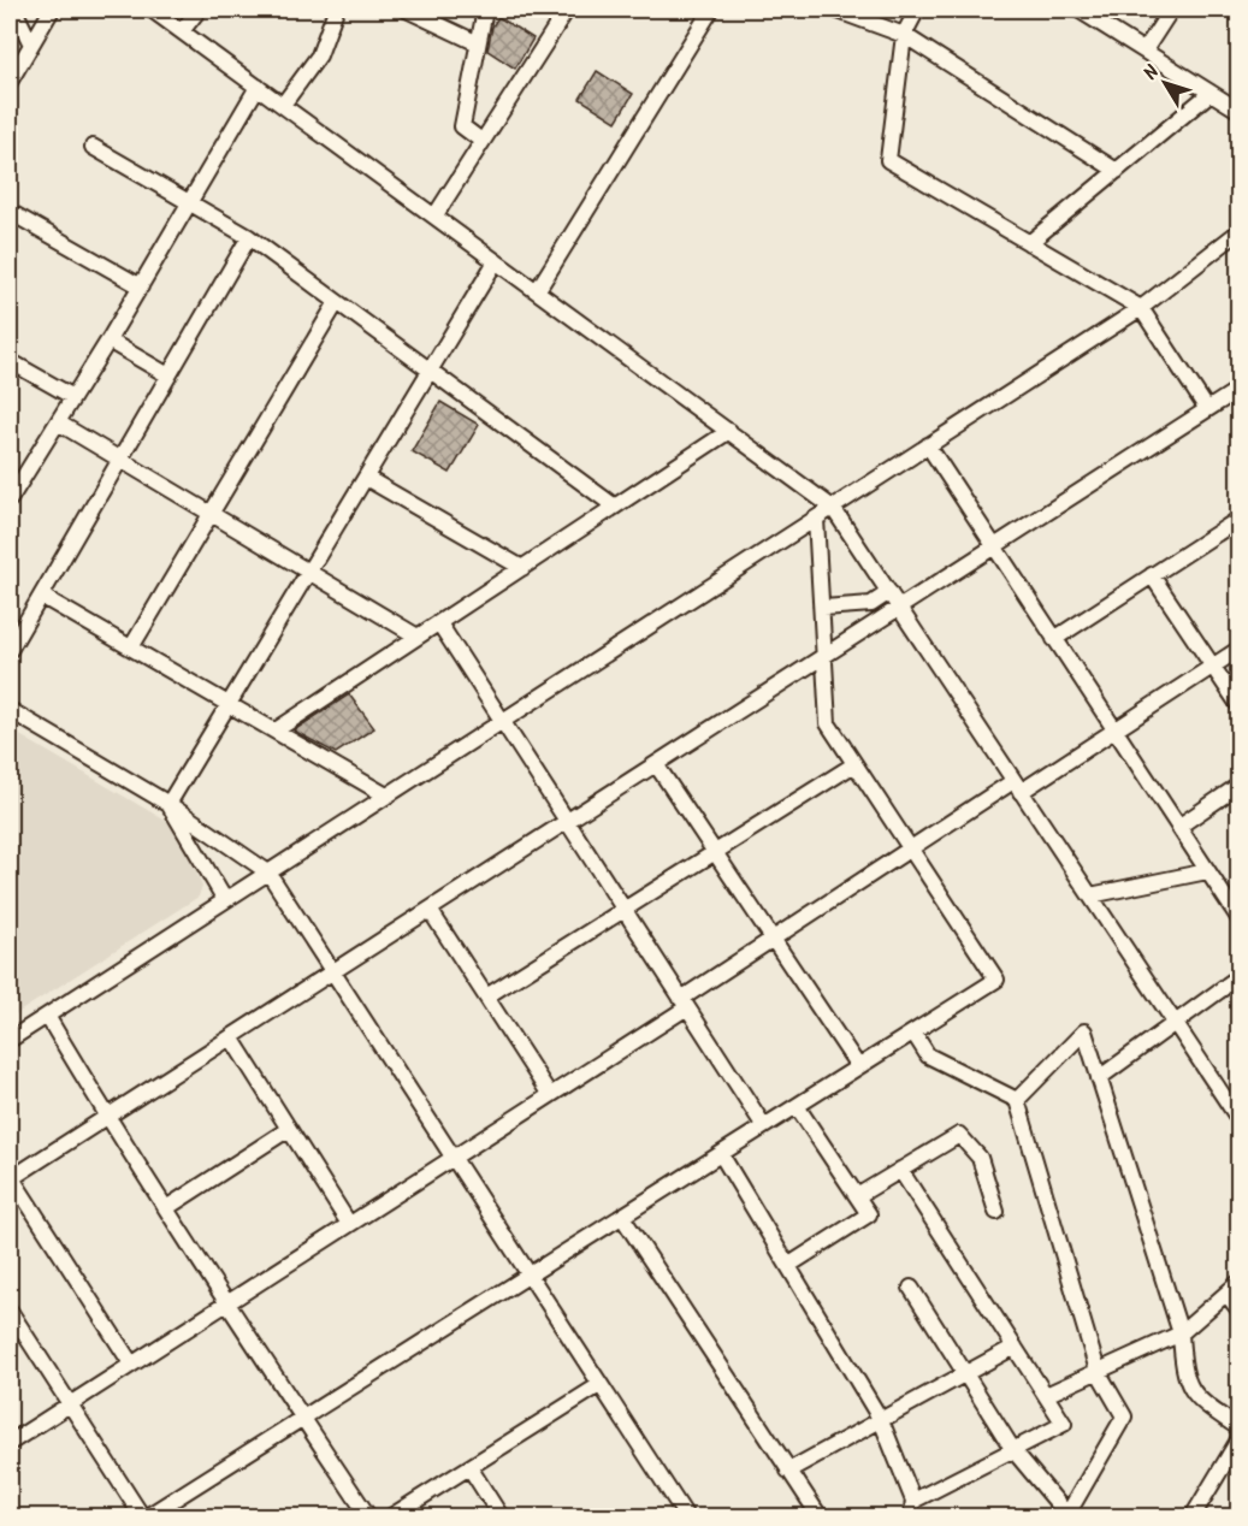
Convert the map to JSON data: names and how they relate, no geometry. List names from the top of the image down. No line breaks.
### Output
{"north":"top left"}
